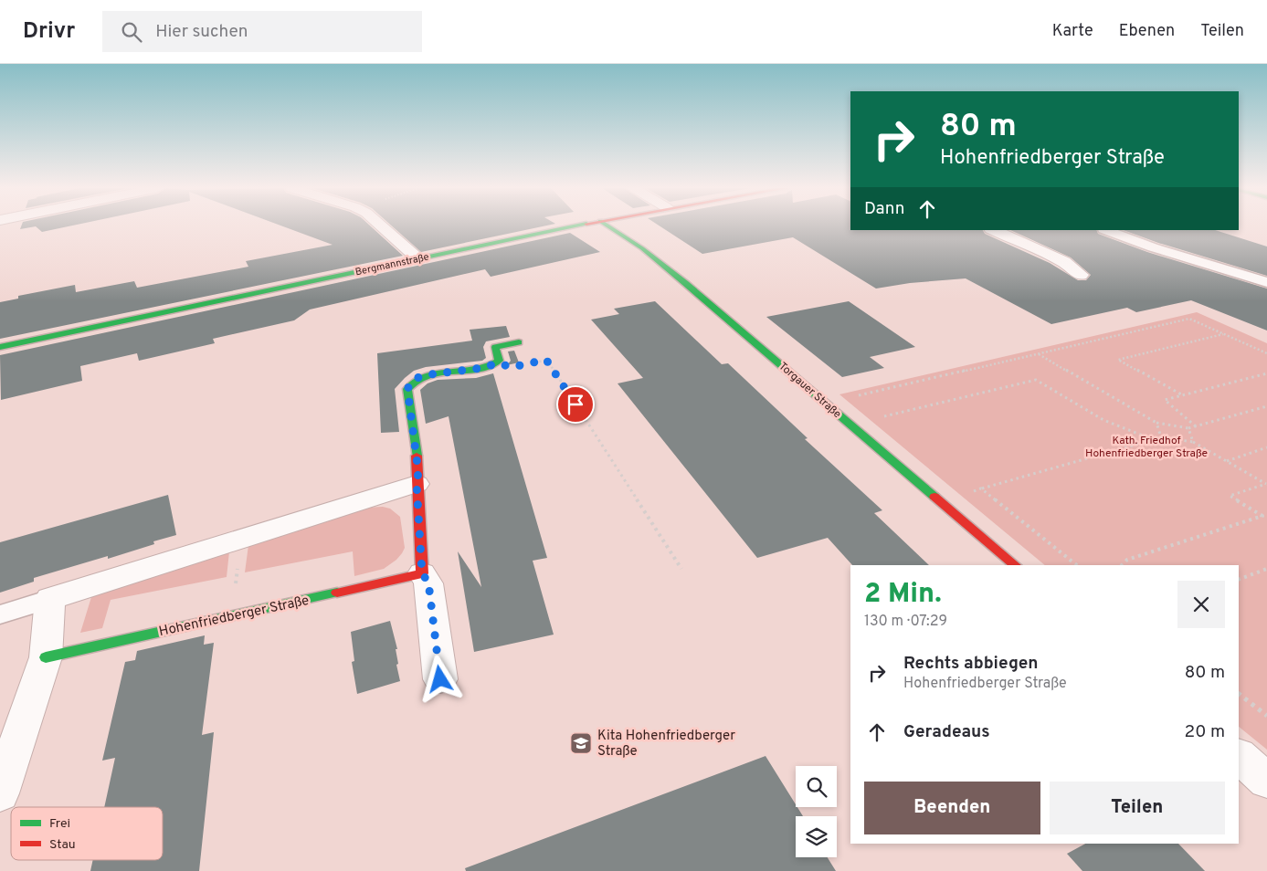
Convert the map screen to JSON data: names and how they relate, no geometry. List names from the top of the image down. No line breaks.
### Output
{"streets":{"street":["Bergmannstraße","Torgauer Straße","Hohenfriedberger Straße"]},"parks":["Kath. Friedhof Hohenfriedberger Straße"],"places":{"school or university":["Kita Hohenfriedberger Straße"]},"legend":["Frei","Stau"],"page":{"header":"Drivr","search":"Hier suchen","nav":["Karte","Ebenen","Teilen"],"turn":["80 m","Hohenfriedberger Straße"],"then":"Dann","heading":["2 Min.","130 m · 07:29"],"list":[{"name":"Rechts abbiegen","note":"Hohenfriedberger Straße","value":"80 m"},{"name":"Geradeaus","value":"20 m"}],"buttons":["Beenden","Teilen"]}}
